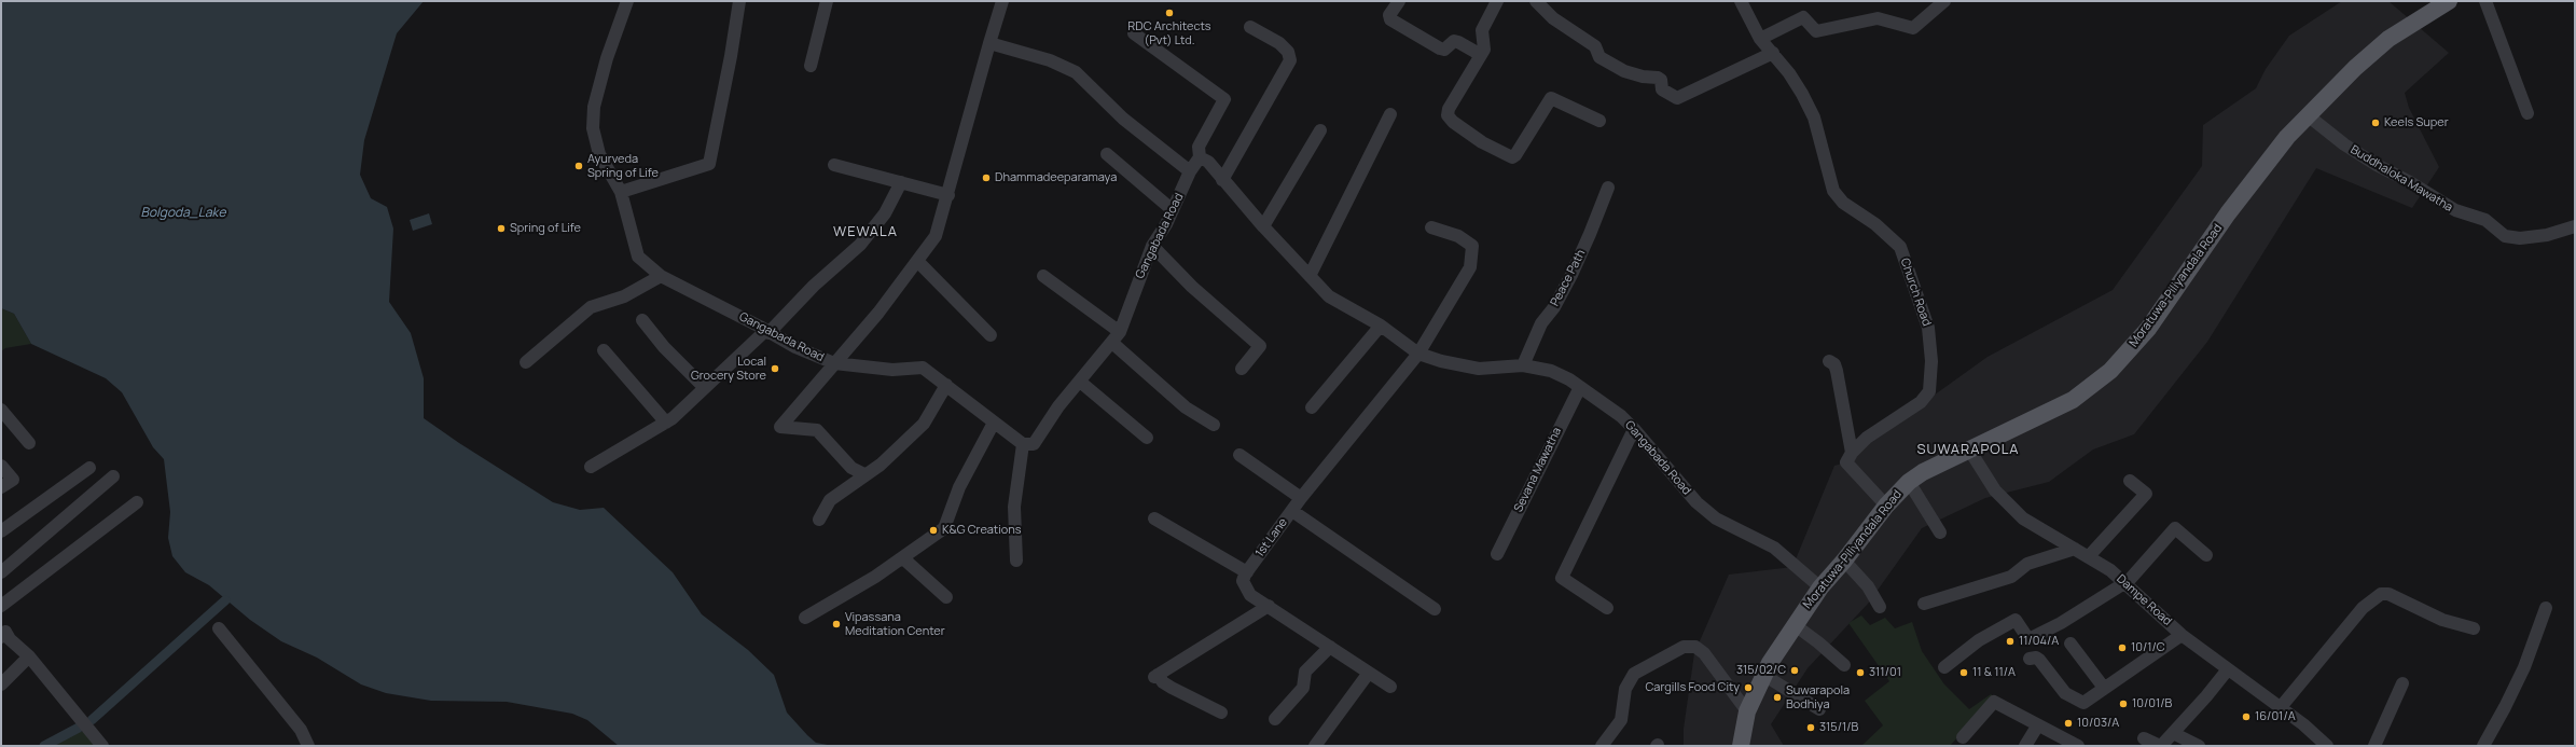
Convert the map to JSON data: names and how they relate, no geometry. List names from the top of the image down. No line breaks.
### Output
{"streets":{"main road":["Moratuwa-Piliyandala Road"],"street":["Buddhaloka Mawatha","Gangabada Road","Peace Path","Church Road","Sevana Mawatha","1st Lane","Dampe Road"]},"crossings":[["Buddhaloka Mawatha","Moratuwa-Piliyandala Road"],["Gangabada Road","Peace Path"],["Gangabada Road","Moratuwa-Piliyandala Road"],["Gangabada Road","Sevana Mawatha"],["Gangabada Road","1st Lane"],["Moratuwa-Piliyandala Road","Dampe Road"]],"districts":["WEWALA","SUWARAPOLA"],"water":["Bolgoda_Lake"],"places":["RDC Architects (Pvt) Ltd.","Keels Super","Ayurveda Spring of Life","Dhammadeeparamaya","Spring of Life","Local Grocery Store","K&G Creations","Vipassana Meditation Center","11/04/A","10/1/C","315/02/C","311/01","11 & 11/A","Cargills Food City","Suwarapola Bodhiya","10/01/B","16/01/A","10/03/A","315/1/B"]}
